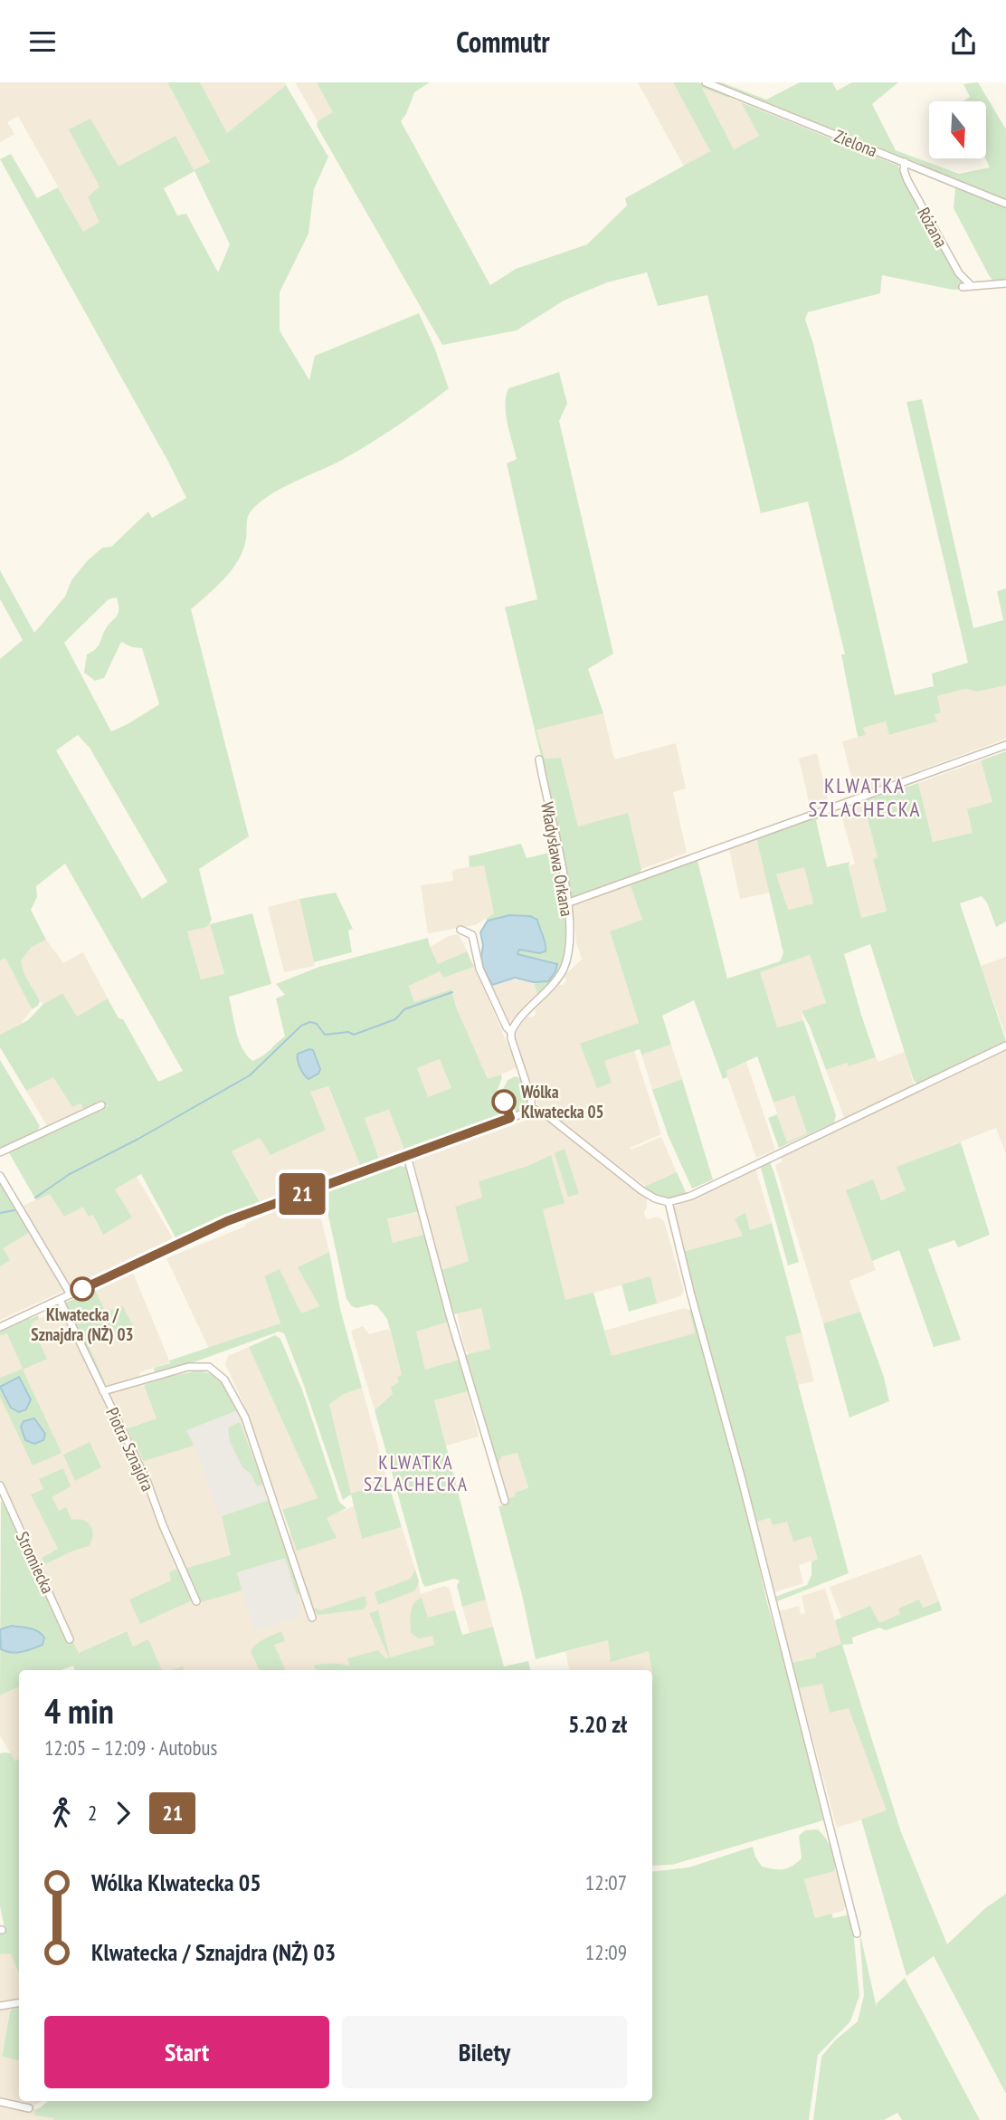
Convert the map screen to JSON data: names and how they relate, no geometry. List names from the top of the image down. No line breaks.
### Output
{"streets":{"street":["Zielona","Różana","Władysława Orkana","Piotra Sznajdra","Stromiecka"]},"crossings":[["Zielona","Różana"]],"districts":["KLWATKA SZLACHECKA","KLWATKA SZLACHECKA"],"places":["Wólka Klwatecka 05","Klwatecka / Sznajdra (NŻ) 03"],"lines":["bus line 21"],"north":"bottom","page":{"header":"Commutr","on_map":"21","heading":["4 min","12:05 – 12:09 · Autobus","5.20 zł"],"legs":["2","21"],"list":[{"name":"Wólka Klwatecka 05","value":"12:07"},{"name":"Klwatecka / Sznajdra (NŻ) 03","value":"12:09"}],"buttons":["Start","Bilety"]}}
